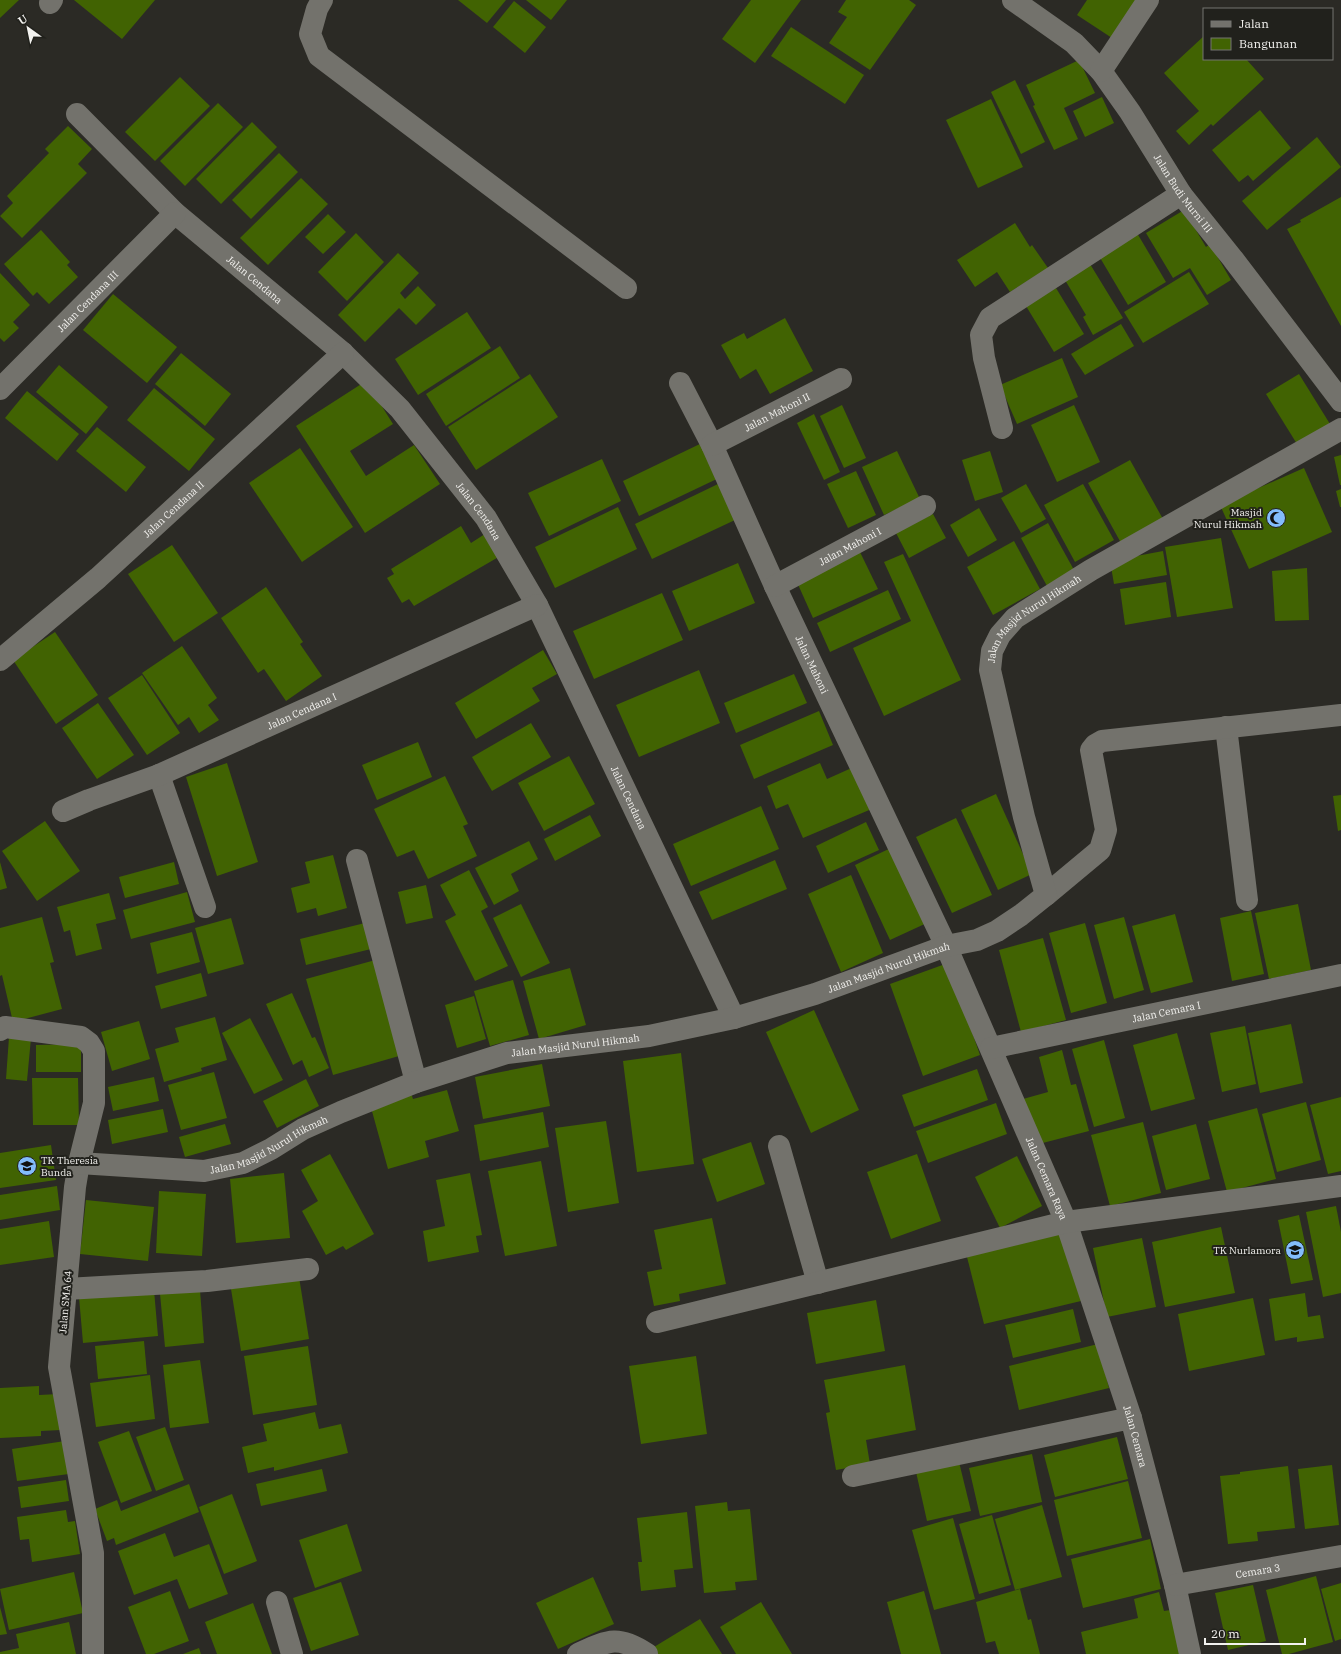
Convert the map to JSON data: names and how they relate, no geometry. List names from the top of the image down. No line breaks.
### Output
{"streets":{"street":["Jalan Budi Murni III","Jalan Cendana","Jalan Cendana III","Jalan Mahoni II","Jalan Cendana II","Jalan Mahoni I","Jalan Masjid Nurul Hikmah","Jalan Mahoni","Jalan Cendana I","Jalan Cemara I","Jalan Cemara Raya","Jalan SMA 64","Jalan Cemara","Cemara 3"]},"crossings":[["Jalan Cendana","Jalan Cendana III"],["Jalan Cendana","Jalan Cendana II"],["Jalan Cendana","Jalan Masjid Nurul Hikmah"],["Jalan Cendana","Jalan Cendana I"],["Jalan Mahoni II","Jalan Mahoni"],["Jalan Mahoni I","Jalan Mahoni"],["Jalan Masjid Nurul Hikmah","Jalan Mahoni"],["Jalan Masjid Nurul Hikmah","Jalan Cemara Raya"],["Jalan Masjid Nurul Hikmah","Jalan SMA 64"],["Jalan Mahoni","Jalan Cemara Raya"],["Jalan Cemara I","Jalan Cemara Raya"],["Jalan Cemara Raya","Jalan Cemara"],["Jalan Cemara","Cemara 3"]],"places":{"mosque":["Masjid Nurul Hikmah"],"school or university":["TK Theresia Bunda","TK Nurlamora"]},"legend":["Jalan","Bangunan"],"scale_bar":"20 m","north":"top left"}
